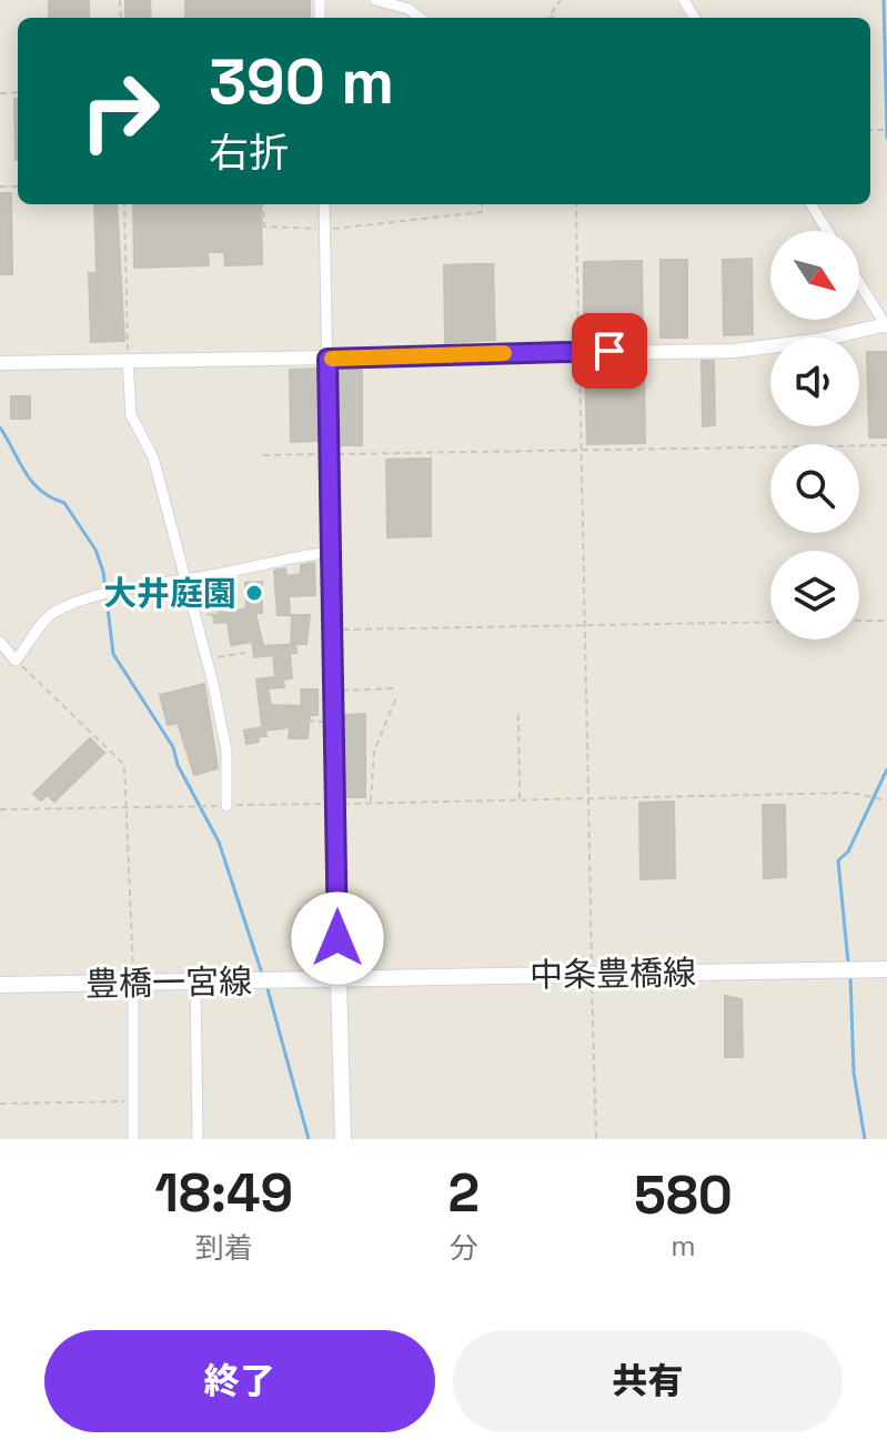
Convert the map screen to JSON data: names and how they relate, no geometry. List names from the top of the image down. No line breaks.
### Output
{"streets":{"main road":["中条豊橋線","豊橋一宮線"]},"crossings":[["中条豊橋線","豊橋一宮線"]],"places":["大井庭園"],"north":"bottom right","page":{"turn":["390 m","右折"],"eta":["18:49","到着","2","分","580","m"],"buttons":["終了","共有"]}}
